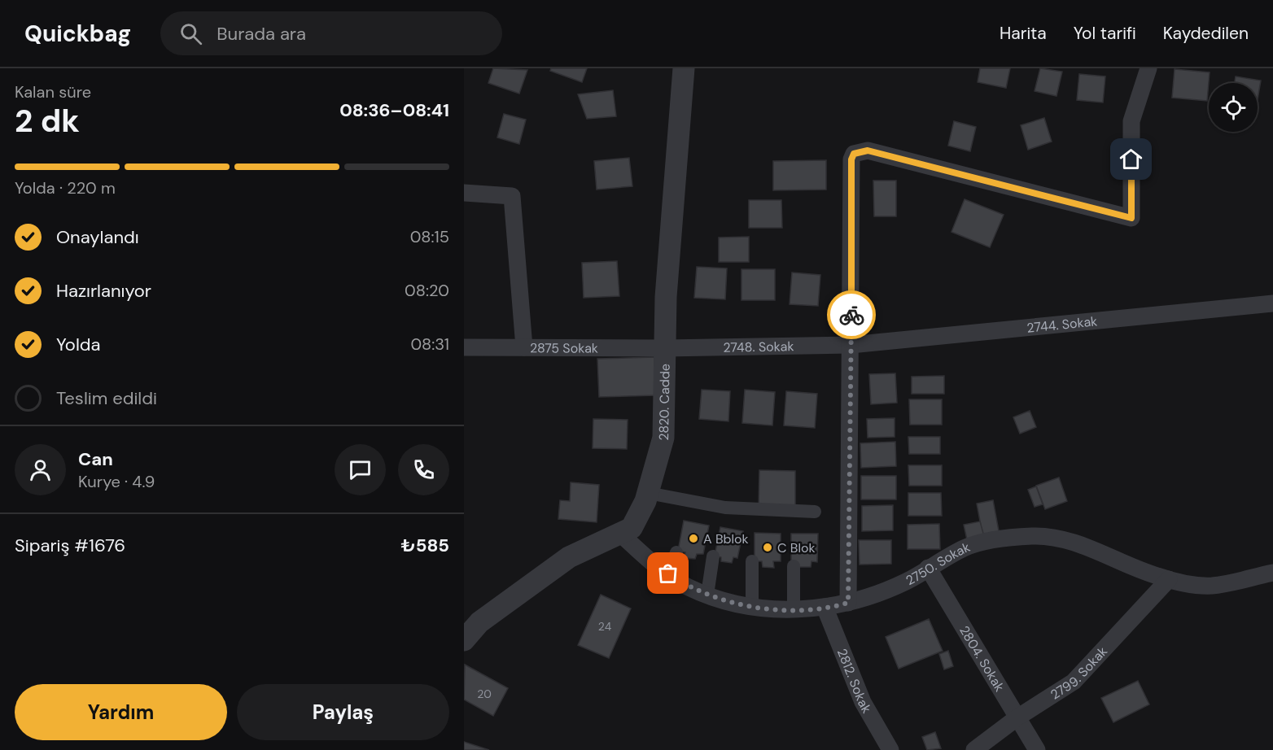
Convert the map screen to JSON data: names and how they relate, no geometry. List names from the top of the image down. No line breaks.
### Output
{"streets":{"street":["2744. Sokak","2748. Sokak","2875 Sokak","2820. Cadde","2750. Sokak","2804. Sokak","2799. Sokak","2812. Sokak"]},"crossings":[["2744. Sokak","2748. Sokak"],["2748. Sokak","2875 Sokak"],["2748. Sokak","2820. Cadde"],["2875 Sokak","2820. Cadde"],["2820. Cadde","2750. Sokak"],["2750. Sokak","2804. Sokak"],["2750. Sokak","2799. Sokak"],["2750. Sokak","2812. Sokak"],["2804. Sokak","2799. Sokak"]],"places":["A Bblok","C Blok"],"house_numbers":["24","20"],"page":{"header":"Quickbag","search":"Burada ara","nav":["Harita","Yol tarifi","Kaydedilen"],"heading":["2 dk","Kalan süre","08:36–08:41"],"panel":["Can","Kurye · 4.9","Sipariş #1676","₺585"],"bar":"Yolda · 220 m","list":[["Onaylandı","08:15"],["Hazırlanıyor","08:20"],["Yolda","08:31"],"Teslim edildi"],"buttons":["Yardım","Paylaş"]}}
